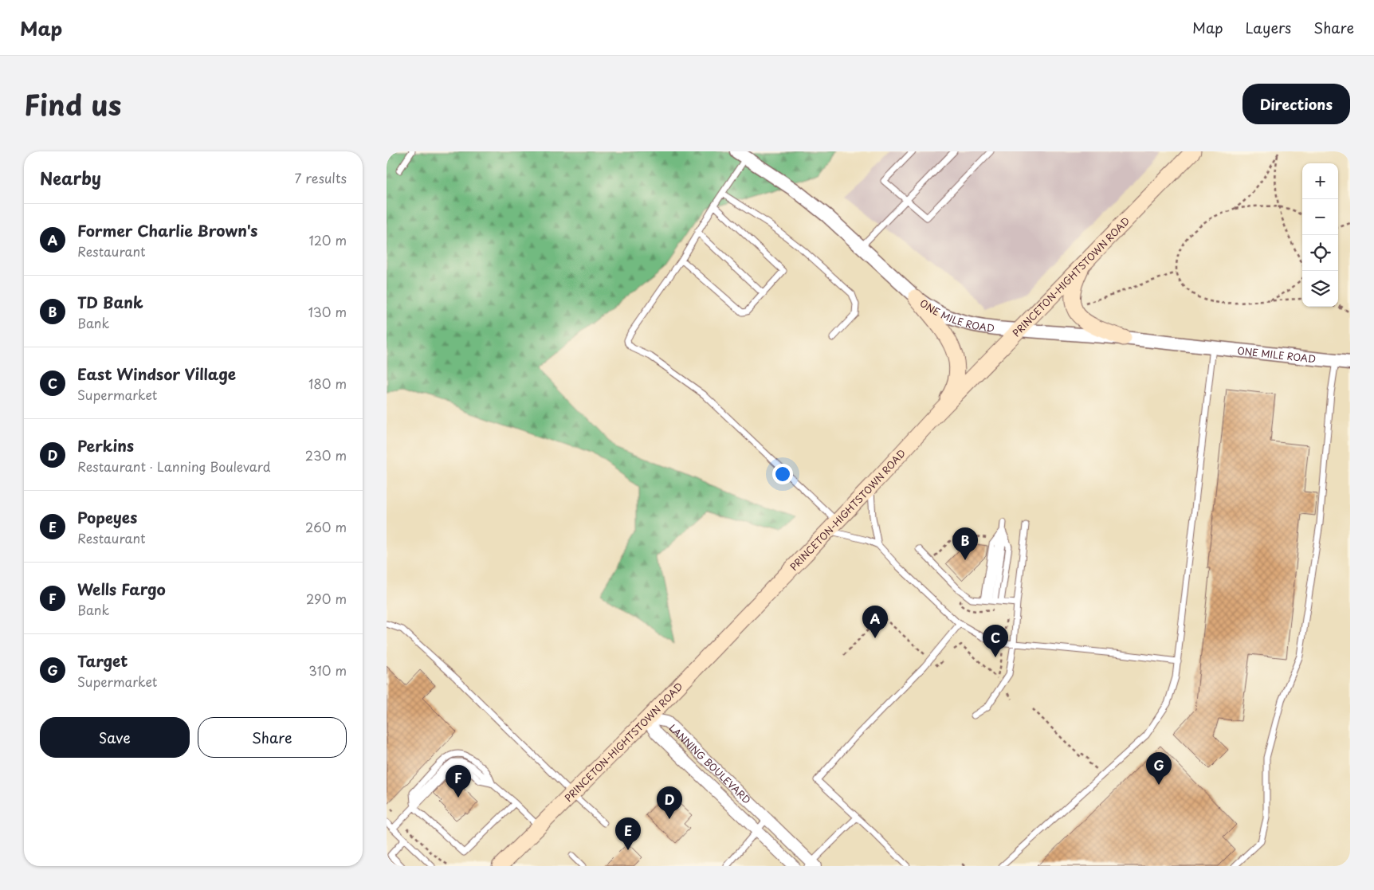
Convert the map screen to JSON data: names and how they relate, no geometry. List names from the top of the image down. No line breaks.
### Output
{"streets":{"main road":["PRINCETON-HIGHTSTOWN ROAD"],"street":["ONE MILE ROAD","LANNING BOULEVARD"]},"crossings":[["PRINCETON-HIGHTSTOWN ROAD","ONE MILE ROAD"],["PRINCETON-HIGHTSTOWN ROAD","LANNING BOULEVARD"]],"page":{"header":"Map","nav":["Map","Layers","Share"],"title":"Find us","buttons":["Directions",["Save","Share"]],"heading":["Nearby","7 results"],"map_buttons":["+","−"],"list":[{"mark":"A","name":"Former Charlie Brown's","note":"Restaurant","value":"120 m"},{"mark":"B","name":"TD Bank","note":"Bank","value":"130 m"},{"mark":"C","name":"East Windsor Village","note":"Supermarket","value":"180 m"},{"mark":"D","name":"Perkins","note":"Restaurant · Lanning Boulevard","value":"230 m"},{"mark":"E","name":"Popeyes","note":"Restaurant","value":"260 m"},{"mark":"F","name":"Wells Fargo","note":"Bank","value":"290 m"},{"mark":"G","name":"Target","note":"Supermarket","value":"310 m"}],"pins":["B","A","C","G","F","D","E"]}}
